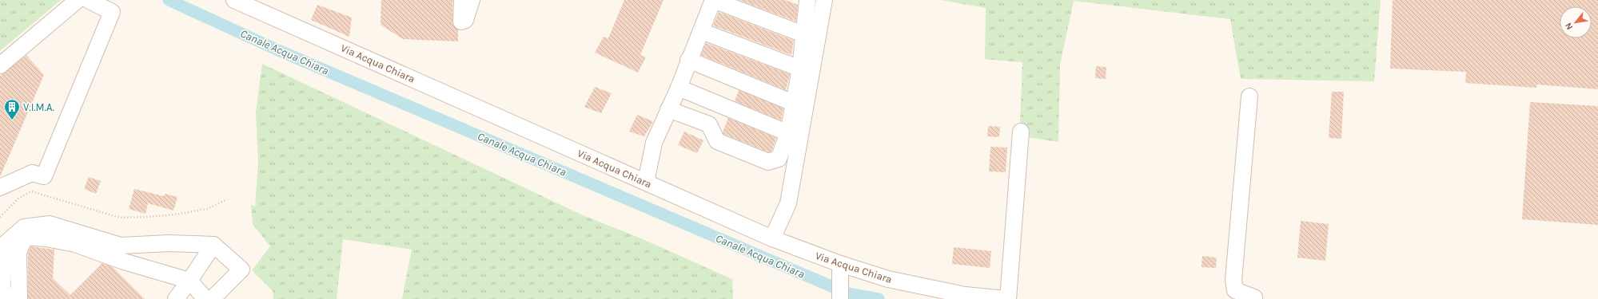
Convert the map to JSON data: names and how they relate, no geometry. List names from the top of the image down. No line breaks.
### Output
{"streets":{"street":["Via Acqua Chiara"]},"water":["Canale Acqua Chiara"],"places":{"building":["V.I.M.A."]},"north":"bottom left"}
